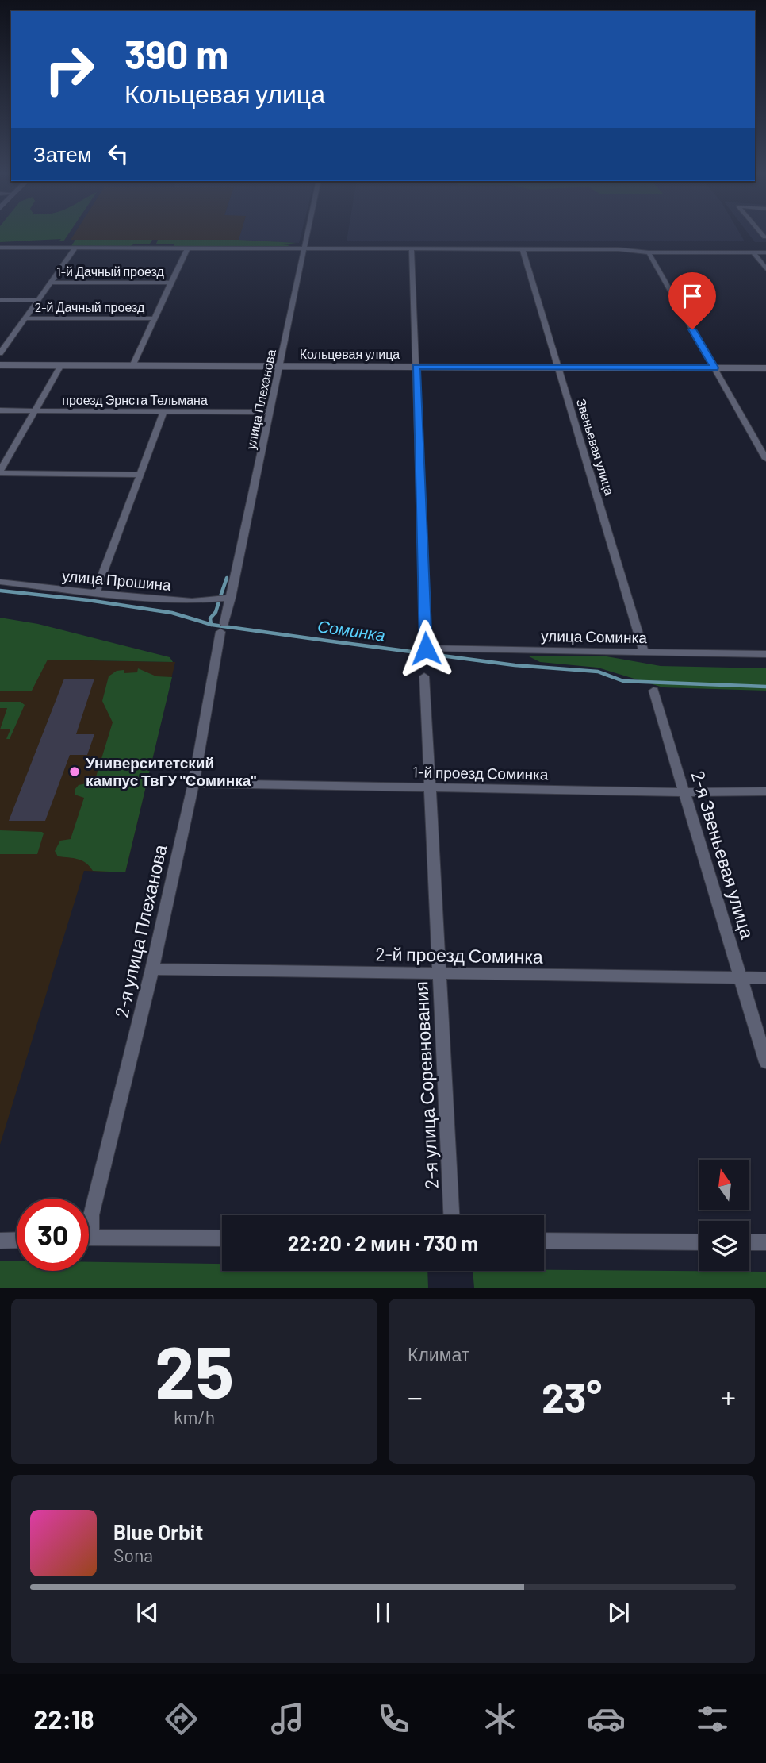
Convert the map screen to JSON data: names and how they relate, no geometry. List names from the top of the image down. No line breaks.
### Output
{"streets":{"main road":["Кольцевая улица"],"street":["1-й Дачный проезд","2-й Дачный проезд","улица Плеханова","проезд Эрнста Тельмана","Звеньевая улица","улица Прошина","улица Соминка","1-й проезд Соминка","2-я Звеньевая улица","2-я улица Плеханова","2-й проезд Соминка","2-я улица Соревнования"]},"crossings":[["Кольцевая улица","улица Плеханова"],["Кольцевая улица","Звеньевая улица"],["Кольцевая улица","улица Соминка"],["улица Плеханова","проезд Эрнста Тельмана"],["улица Плеханова","улица Прошина"],["улица Плеханова","2-я улица Плеханова"],["Звеньевая улица","улица Соминка"],["1-й проезд Соминка","2-я Звеньевая улица"],["1-й проезд Соминка","2-я улица Плеханова"],["1-й проезд Соминка","2-я улица Соревнования"],["2-я Звеньевая улица","2-й проезд Соминка"],["2-я улица Плеханова","2-й проезд Соминка"],["2-й проезд Соминка","2-я улица Соревнования"]],"water":["Соминка"],"places":["Университетский кампус ТвГУ \"Соминка\""],"north":"top","page":{"turn":["390 m","Кольцевая улица"],"then":"Затем","limit":"30","trip":"22:20 · 2 мин · 730 m","tile":[["25","km/h"],"Климат"],"heat":["−","23°","+"],"song":["Blue Orbit","Sona"],"tabs":"22:18"}}
